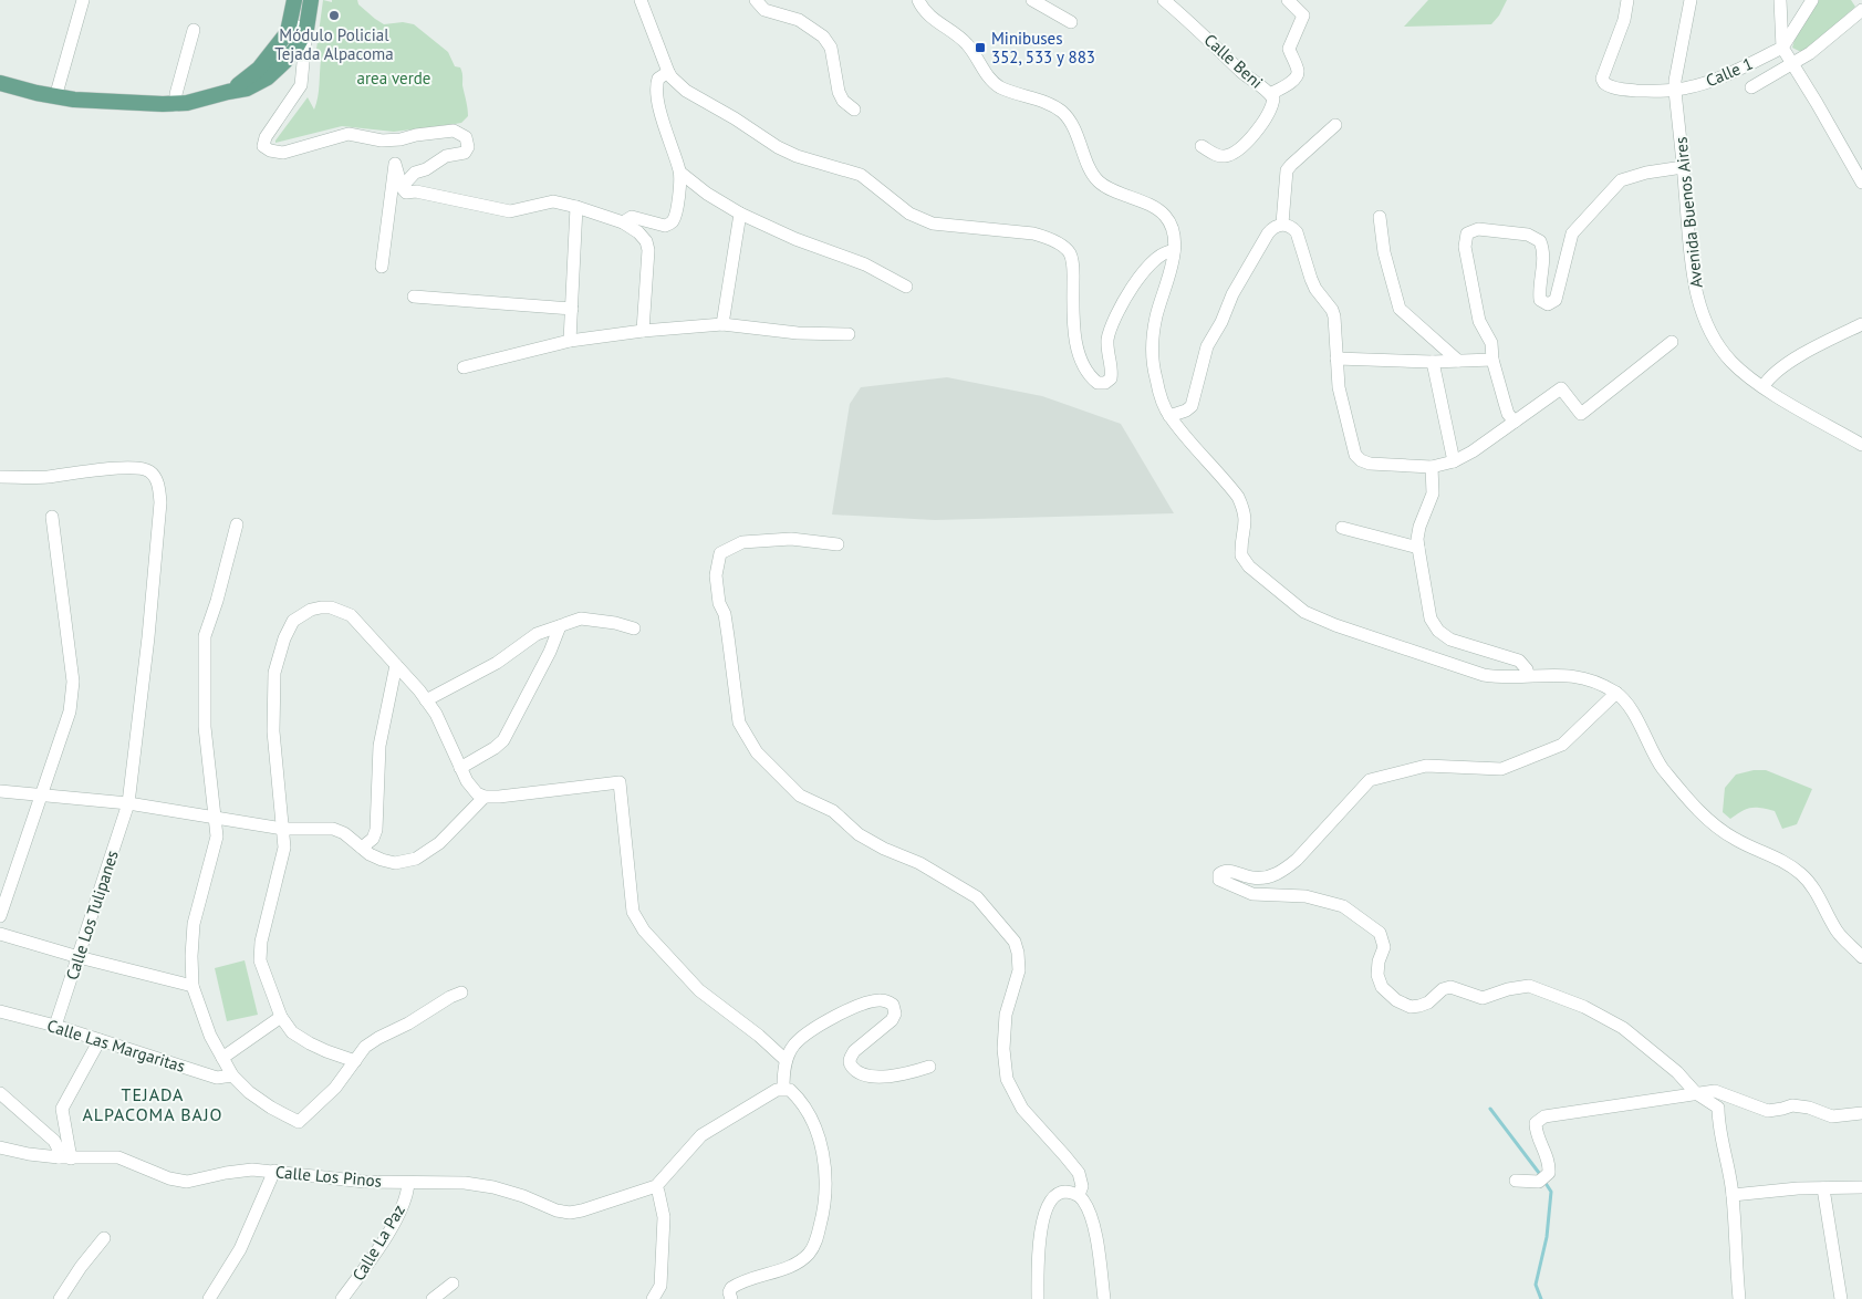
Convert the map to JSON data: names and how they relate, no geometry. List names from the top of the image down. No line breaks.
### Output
{"streets":{"street":["Calle Beni","Calle 1","Avenida Buenos Aires","Calle Los Tulipanes","Calle Las Margaritas","Calle Los Pinos","Calle La Paz"]},"crossings":[["Calle 1","Avenida Buenos Aires"],["Calle Los Tulipanes","Calle Las Margaritas"],["Calle Los Pinos","Calle La Paz"]],"districts":["TEJADA ALPACOMA BAJO"],"parks":["area verde"],"places":{"other":["Módulo Policial Tejada Alpacoma"],"transit":["Minibuses 352, 533 y 883"]}}
